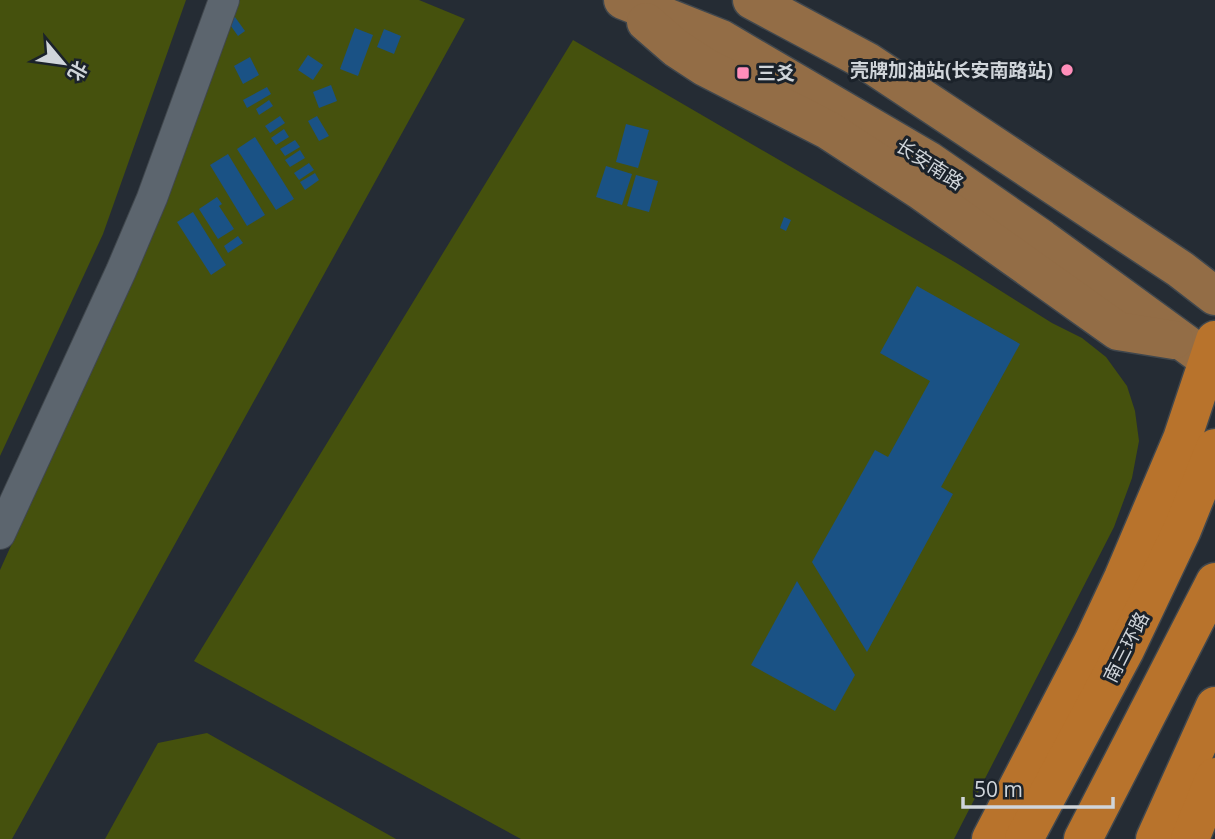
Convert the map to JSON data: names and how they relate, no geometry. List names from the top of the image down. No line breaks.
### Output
{"streets":{"highway":["南三环路"],"main road":["长安南路"]},"places":{"other":["壳牌加油站(长安南路站)"],"transit":["三爻"]},"scale_bar":"50 m","north":"bottom right"}
